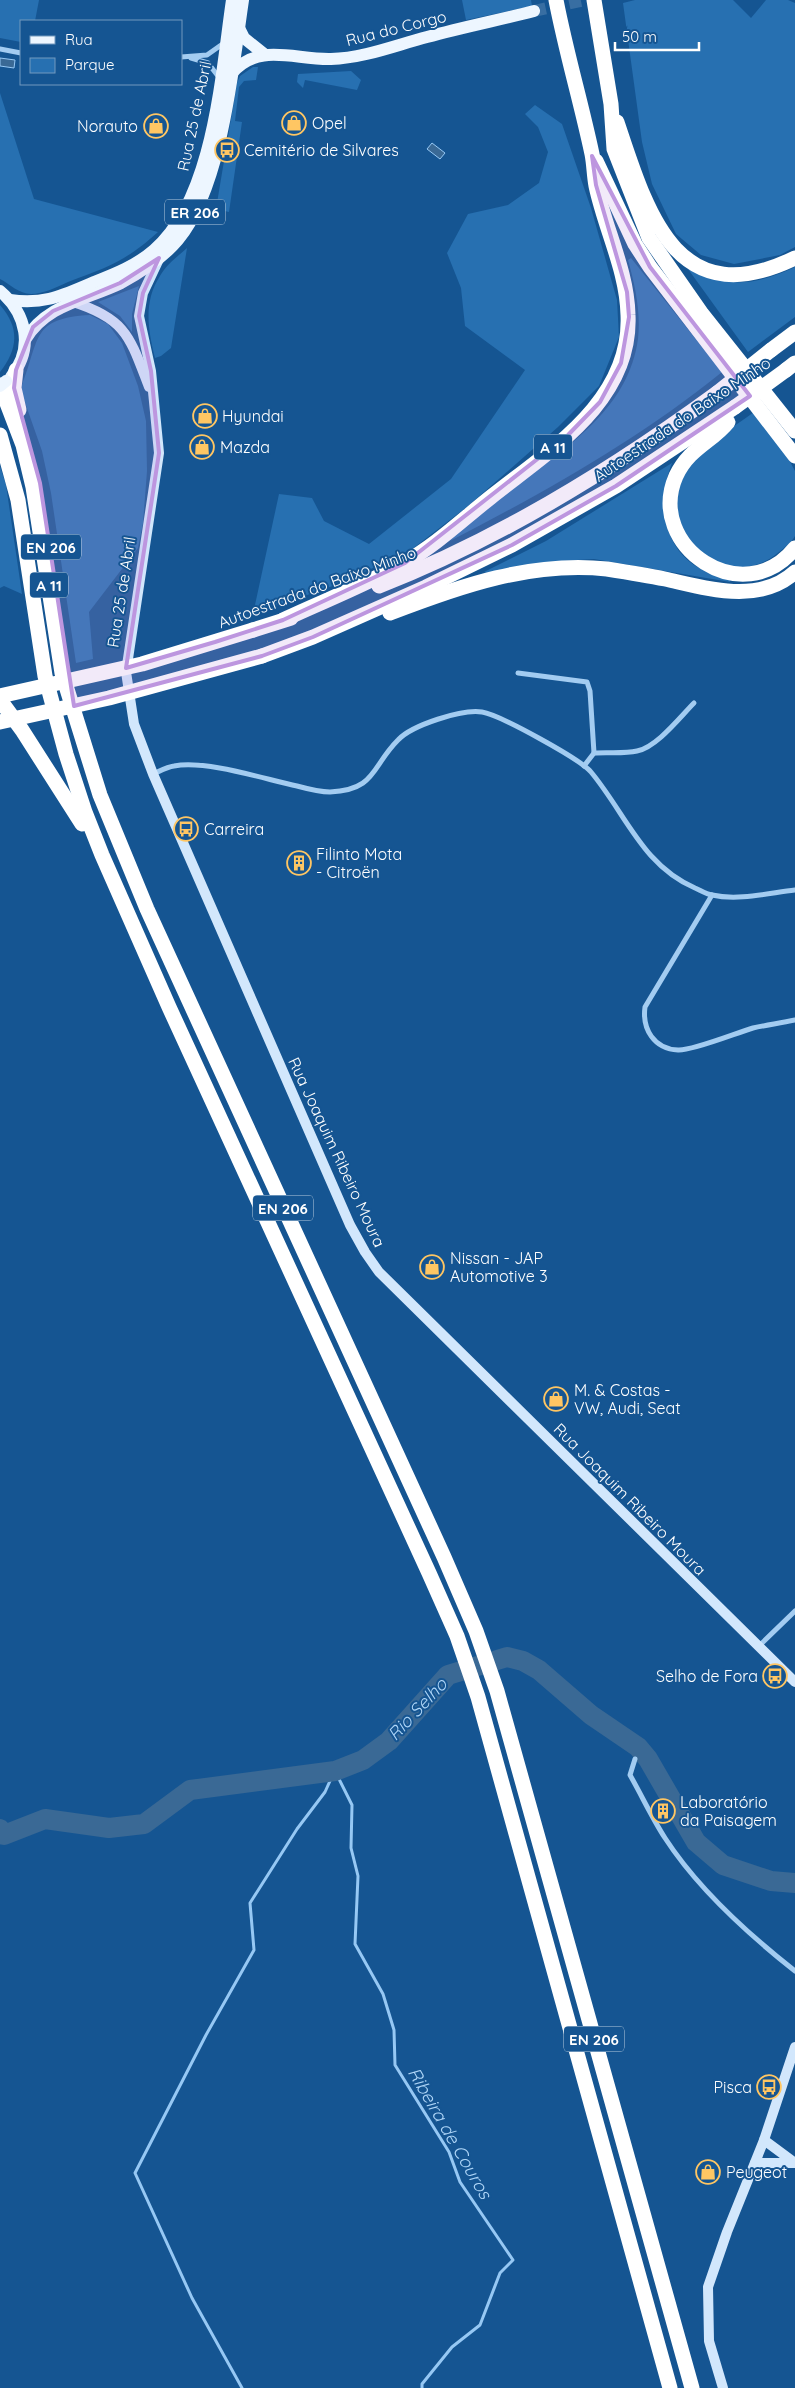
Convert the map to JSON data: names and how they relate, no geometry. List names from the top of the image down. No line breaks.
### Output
{"streets":{"highway":["Autoestrada do Baixo Minho","A 11","EN 206"],"main road":["Rua do Corgo","Rua 25 de Abril","ER 206","Rua Joaquim Ribeiro Moura"]},"crossings":[["Rua do Corgo","Rua 25 de Abril"],["Rua 25 de Abril","Rua Joaquim Ribeiro Moura"],["Autoestrada do Baixo Minho","A 11"],["A 11","EN 206"]],"water":["Rio Selho","Ribeira de Couros"],"places":{"shop":["Opel","Norauto","Hyundai","Mazda","Nissan - JAP Automotive 3","M. & Costas - VW, Audi, Seat","Peugeot"],"bus stop":["Cemitério de Silvares","Carreira","Selho de Fora","Pisca"],"building":["Filinto Mota - Citroën","Laboratório da Paisagem"]},"legend":["Rua","Parque"],"scale_bar":"50 m"}
